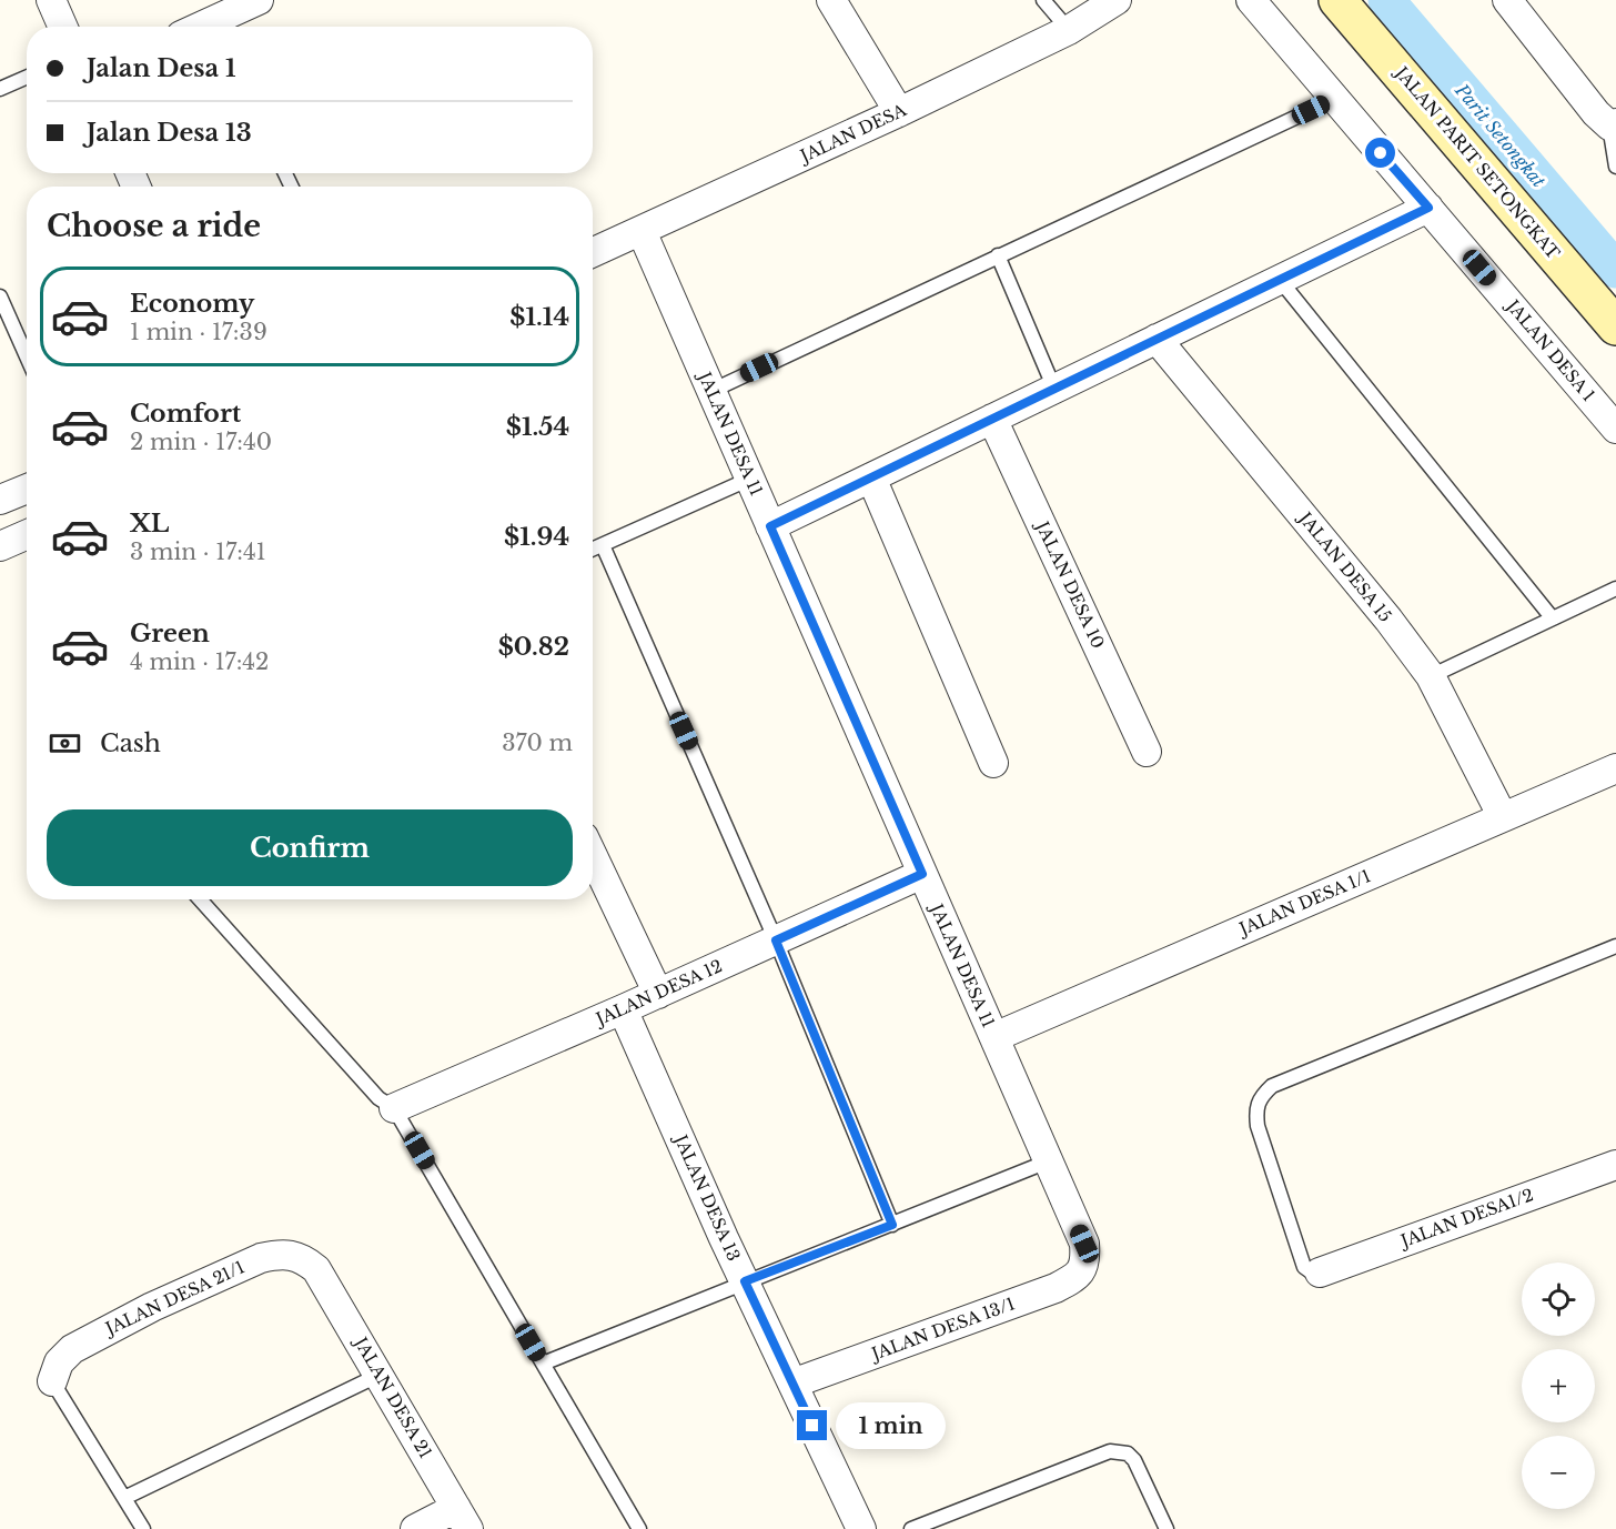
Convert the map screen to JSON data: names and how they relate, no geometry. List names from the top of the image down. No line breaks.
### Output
{"streets":{"street":["JALAN DESA","JALAN PARIT SETONGKAT","JALAN DESA 1","JALAN DESA 11","JALAN DESA 15","JALAN DESA 10","JALAN DESA 1/1","JALAN DESA 12","JALAN DESA 13","JALAN DESA1/2","JALAN DESA 21/1","JALAN DESA 13/1","JALAN DESA 21"]},"crossings":[["JALAN DESA","JALAN DESA 11"],["JALAN DESA 11","JALAN DESA 1/1"],["JALAN DESA 11","JALAN DESA 12"],["JALAN DESA 11","JALAN DESA 13/1"],["JALAN DESA 15","JALAN DESA 1/1"],["JALAN DESA 12","JALAN DESA 13"],["JALAN DESA 13","JALAN DESA 13/1"],["JALAN DESA 21/1","JALAN DESA 21"]],"water":["Parit Setongkat"],"page":{"banner":["Jalan Desa 1","Jalan Desa 13"],"heading":"Choose a ride","list":[{"name":"Economy","note":"1 min · 17:39","value":"$1.14"},{"name":"Comfort","note":"2 min · 17:40","value":"$1.54"},{"name":"XL","note":"3 min · 17:41","value":"$1.94"},{"name":"Green","note":"4 min · 17:42","value":"$0.82"}],"pay":["Cash","370 m"],"buttons":"Confirm","map_buttons":["+","−"],"bubble":"1 min"}}
